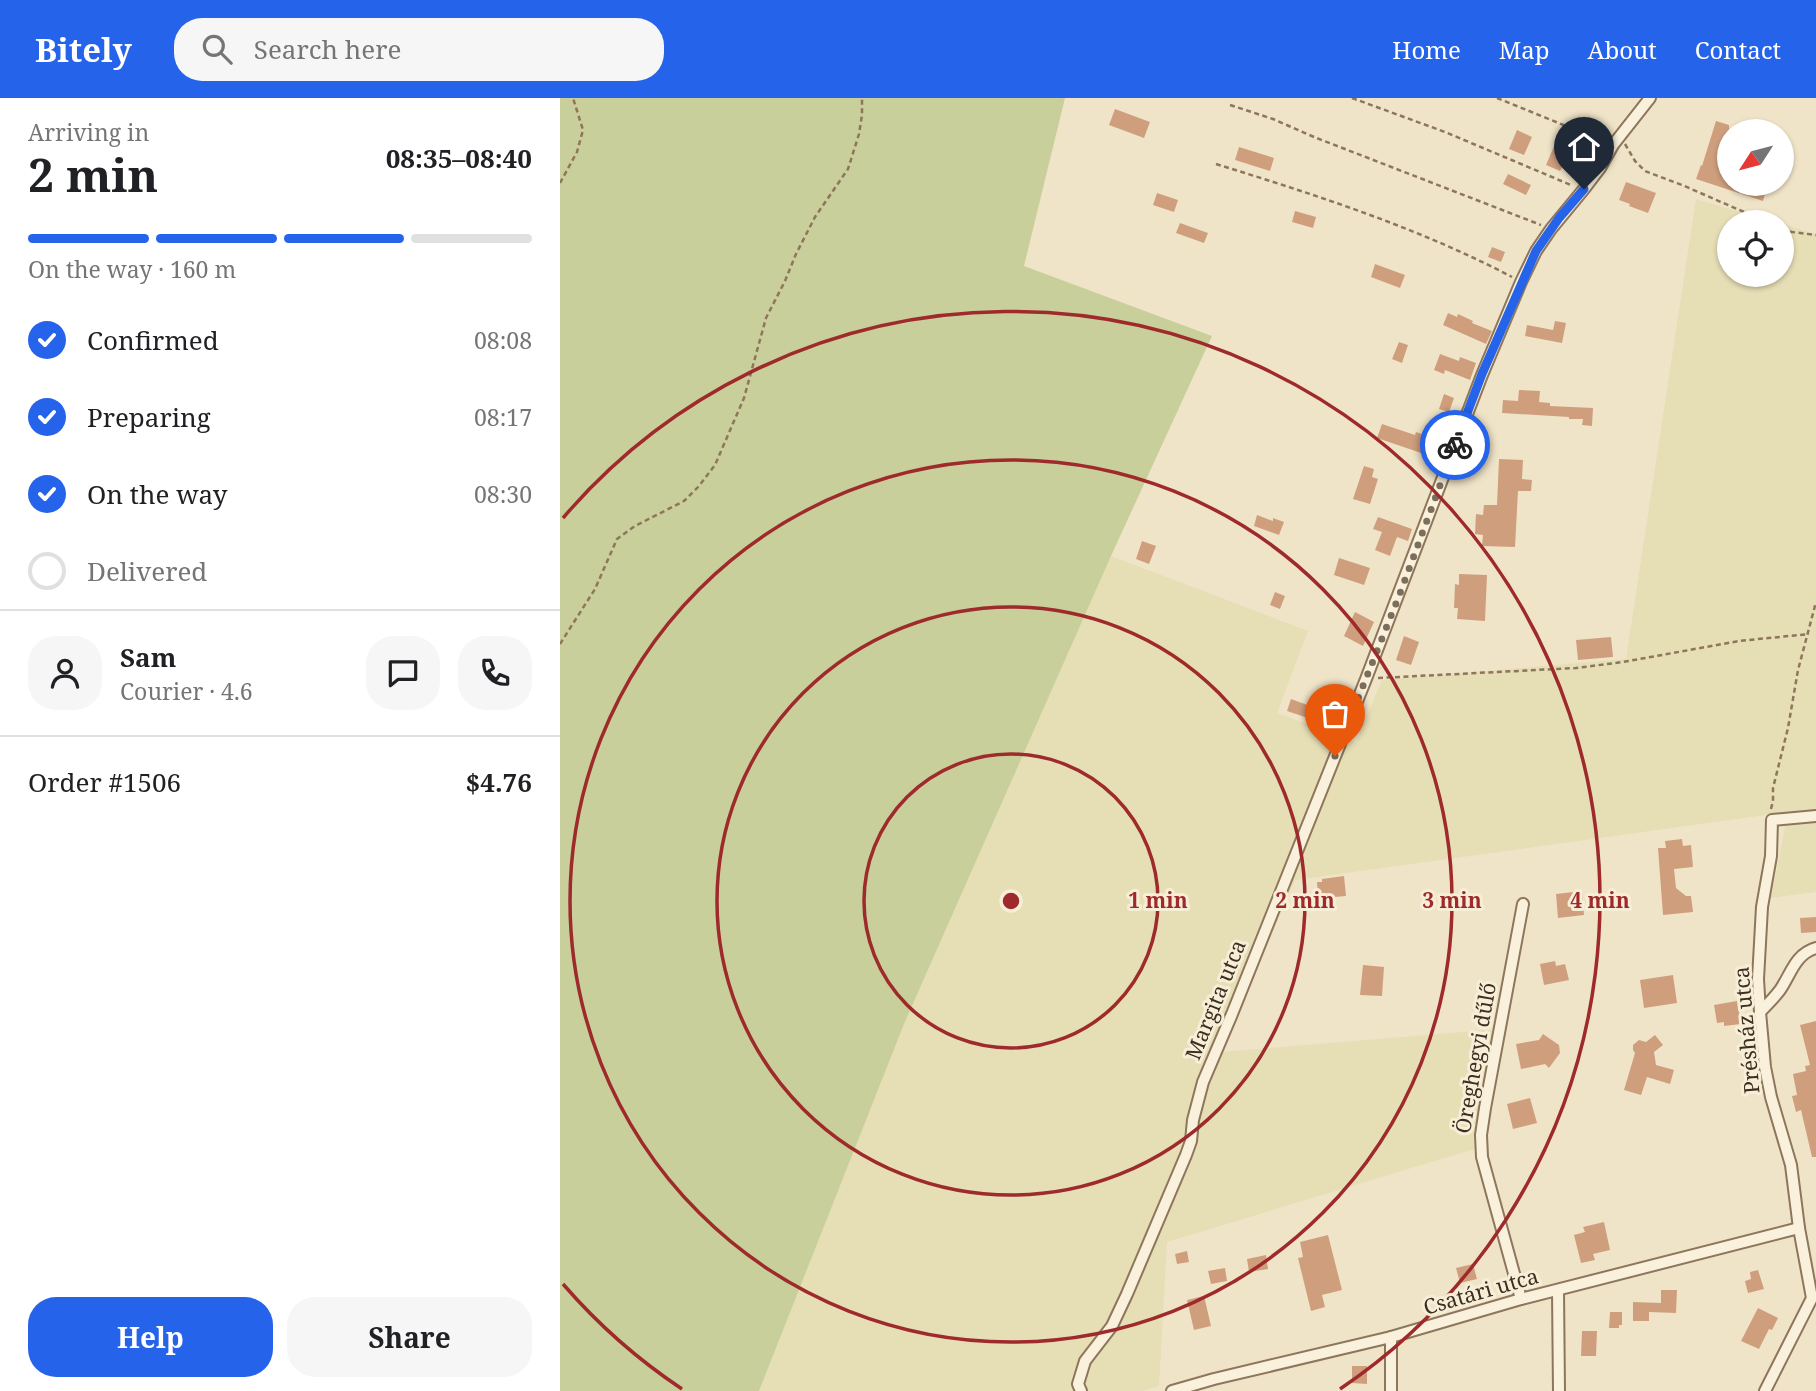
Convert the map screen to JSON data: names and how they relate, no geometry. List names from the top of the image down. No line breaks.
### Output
{"streets":{"street":["Margita utca","Présház utca","Öreghegyi dűlő","Csatári utca"]},"crossings":[["Présház utca","Csatári utca"],["Öreghegyi dűlő","Csatári utca"]],"north":"bottom left","page":{"header":"Bitely","search":"Search here","nav":["Home","Map","About","Contact"],"heading":["2 min","Arriving in","08:35–08:40"],"panel":["Sam","Courier · 4.6","Order #1506","$4.76"],"bar":"On the way · 160 m","list":[["Confirmed","08:08"],["Preparing","08:17"],["On the way","08:30"],"Delivered"],"buttons":["Help","Share"]},"rings":["1 min","2 min","3 min","4 min"]}
